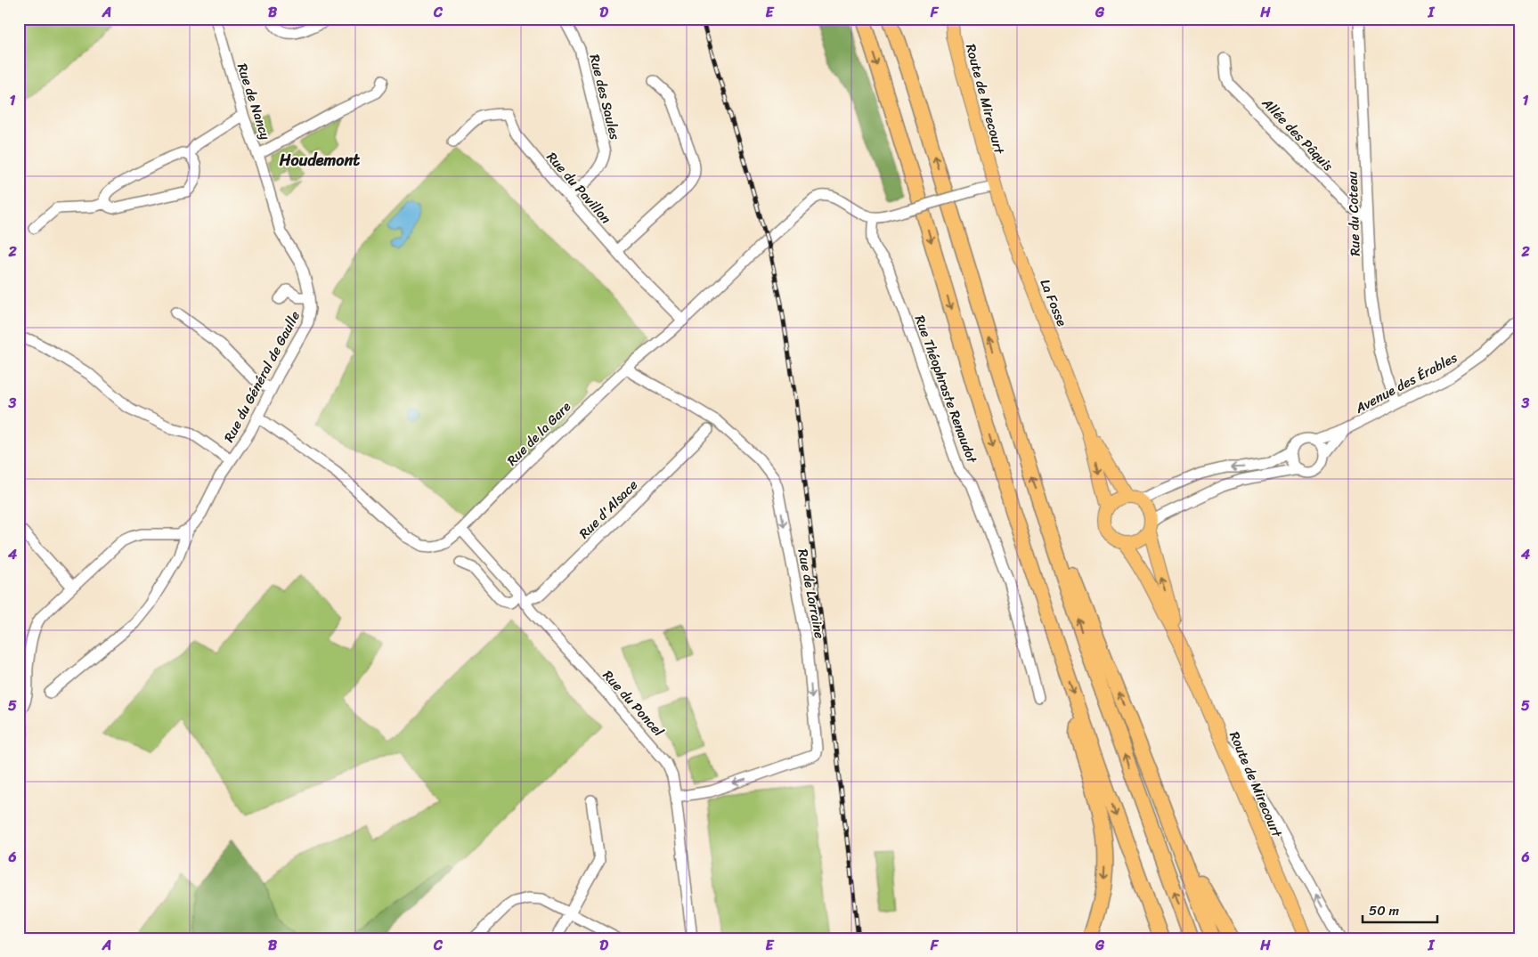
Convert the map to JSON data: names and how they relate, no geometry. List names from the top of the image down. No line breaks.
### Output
{"streets":{"main road":["Route de Mirecourt","La Fosse"],"street":["Rue des Saules","Rue de Nancy","Allée des Pâquis","Rue du Pavillon","Rue du Coteau","Rue du Général de Gaulle","Avenue des Érables","Rue Théophraste Renaudot","Rue de la Gare","Rue d'Alsace","Rue de Lorraine","Rue du Poncel"]},"crossings":[["Rue des Saules","Rue du Pavillon"],["Route de Mirecourt","La Fosse"],["Rue de Nancy","Rue du Général de Gaulle"],["Allée des Pâquis","Rue du Coteau"],["Rue du Pavillon","Rue de la Gare"],["Rue du Coteau","Avenue des Érables"],["Rue du Général de Gaulle","Rue de la Gare"],["Rue Théophraste Renaudot","Rue de la Gare"],["Rue de la Gare","Rue de Lorraine"],["Rue de la Gare","Rue du Poncel"],["Rue d'Alsace","Rue du Poncel"],["Rue de Lorraine","Rue du Poncel"]],"districts":["Houdemont"],"scale_bar":"50 m","grid":{"columns":["A","B","C","D","E","F","G","H","I"],"rows":["1","2","3","4","5","6"]}}
